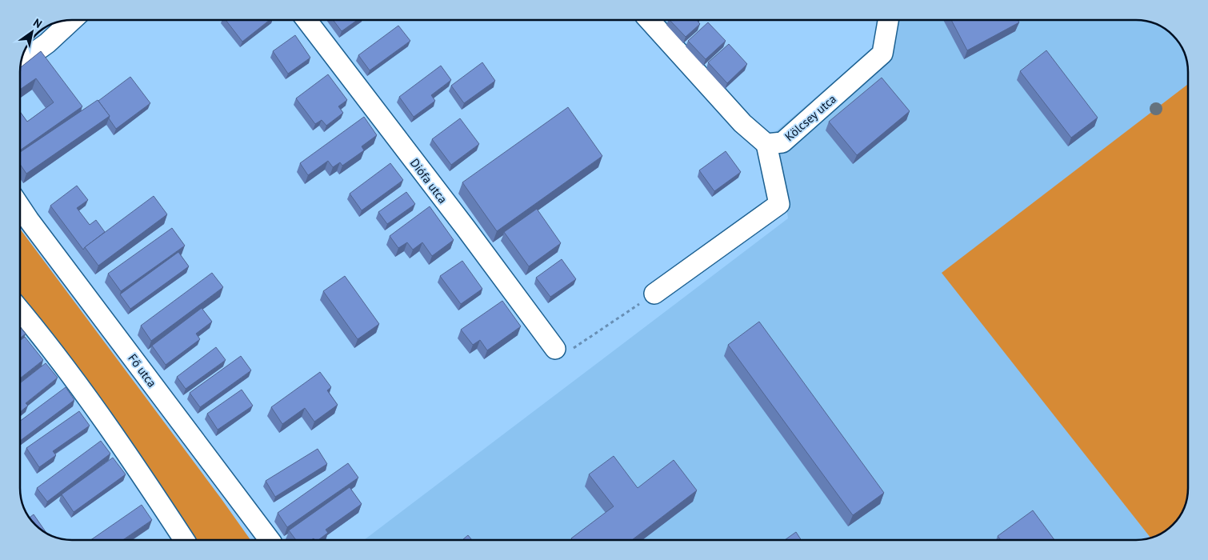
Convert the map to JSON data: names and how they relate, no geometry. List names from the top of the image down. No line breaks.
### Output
{"streets":{"street":["Kölcsey utca","Diófa utca","Fő utca"]},"north":"top right"}
